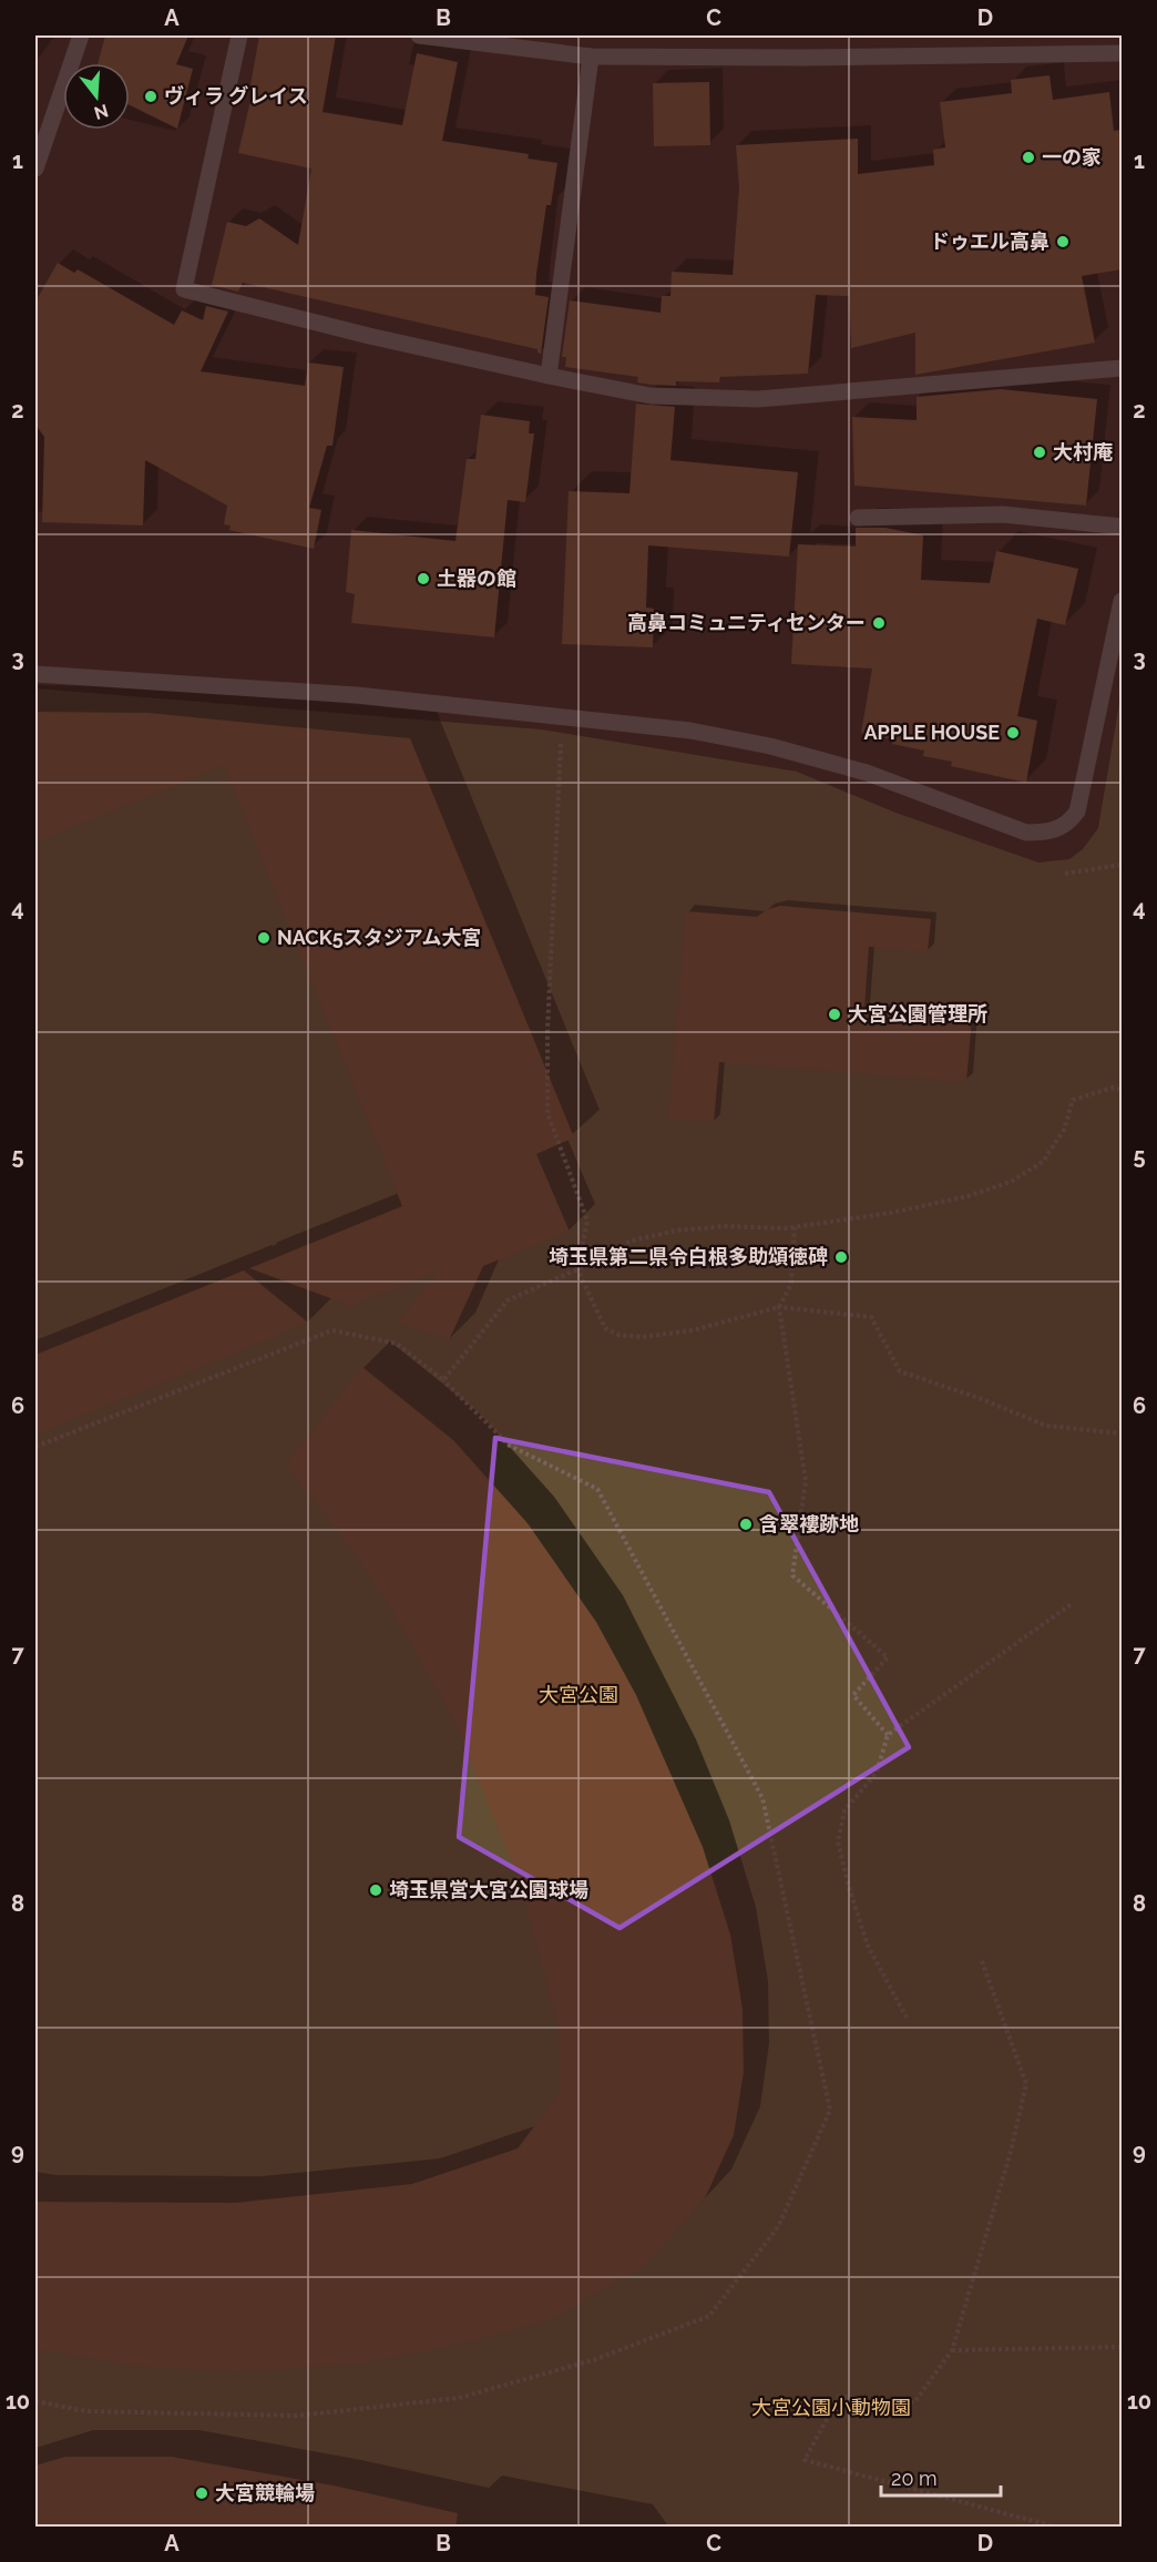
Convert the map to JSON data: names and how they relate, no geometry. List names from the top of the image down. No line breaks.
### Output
{"parks":["大宮公園","大宮公園小動物園"],"places":["ヴィラ グレイス","一の家","ドゥエル高鼻","大村庵","土器の館","高鼻コミュニティセンター","APPLE HOUSE","NACK5スタジアム大宮","大宮公園管理所","埼玉県第二県令白根多助頌徳碑","含翠褸跡地","埼玉県営大宮公園球場","大宮競輪場"],"scale_bar":"20 m","north":"bottom","grid":{"columns":["A","B","C","D"],"rows":["1","2","3","4","5","6","7","8","9","10"]}}
